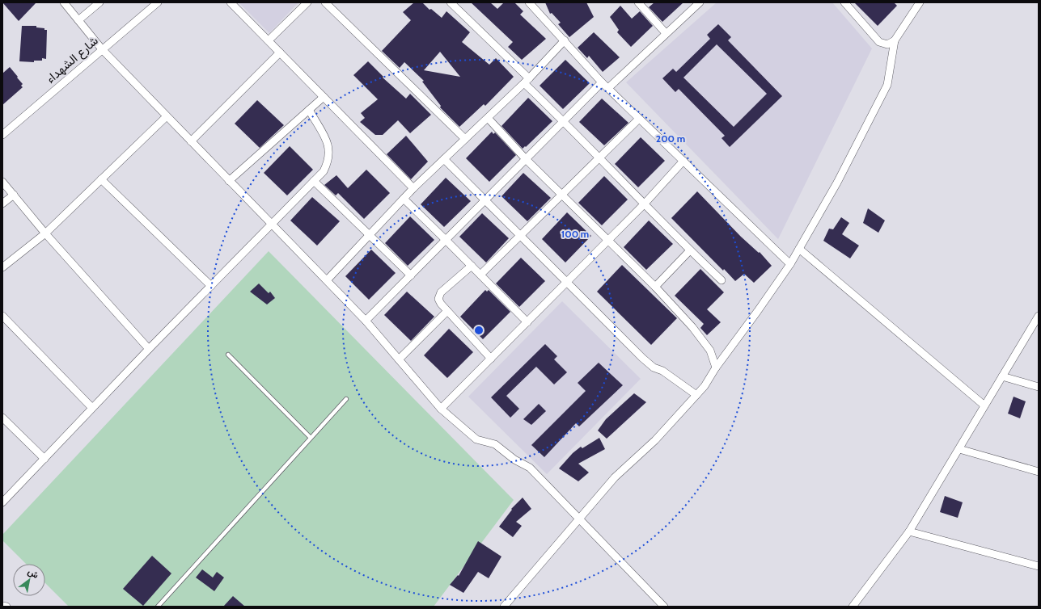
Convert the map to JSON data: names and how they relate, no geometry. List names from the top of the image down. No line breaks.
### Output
{"streets":{"street":["شارع الشهداء"]},"north":"top right","rings":["200 m","100 m"]}
